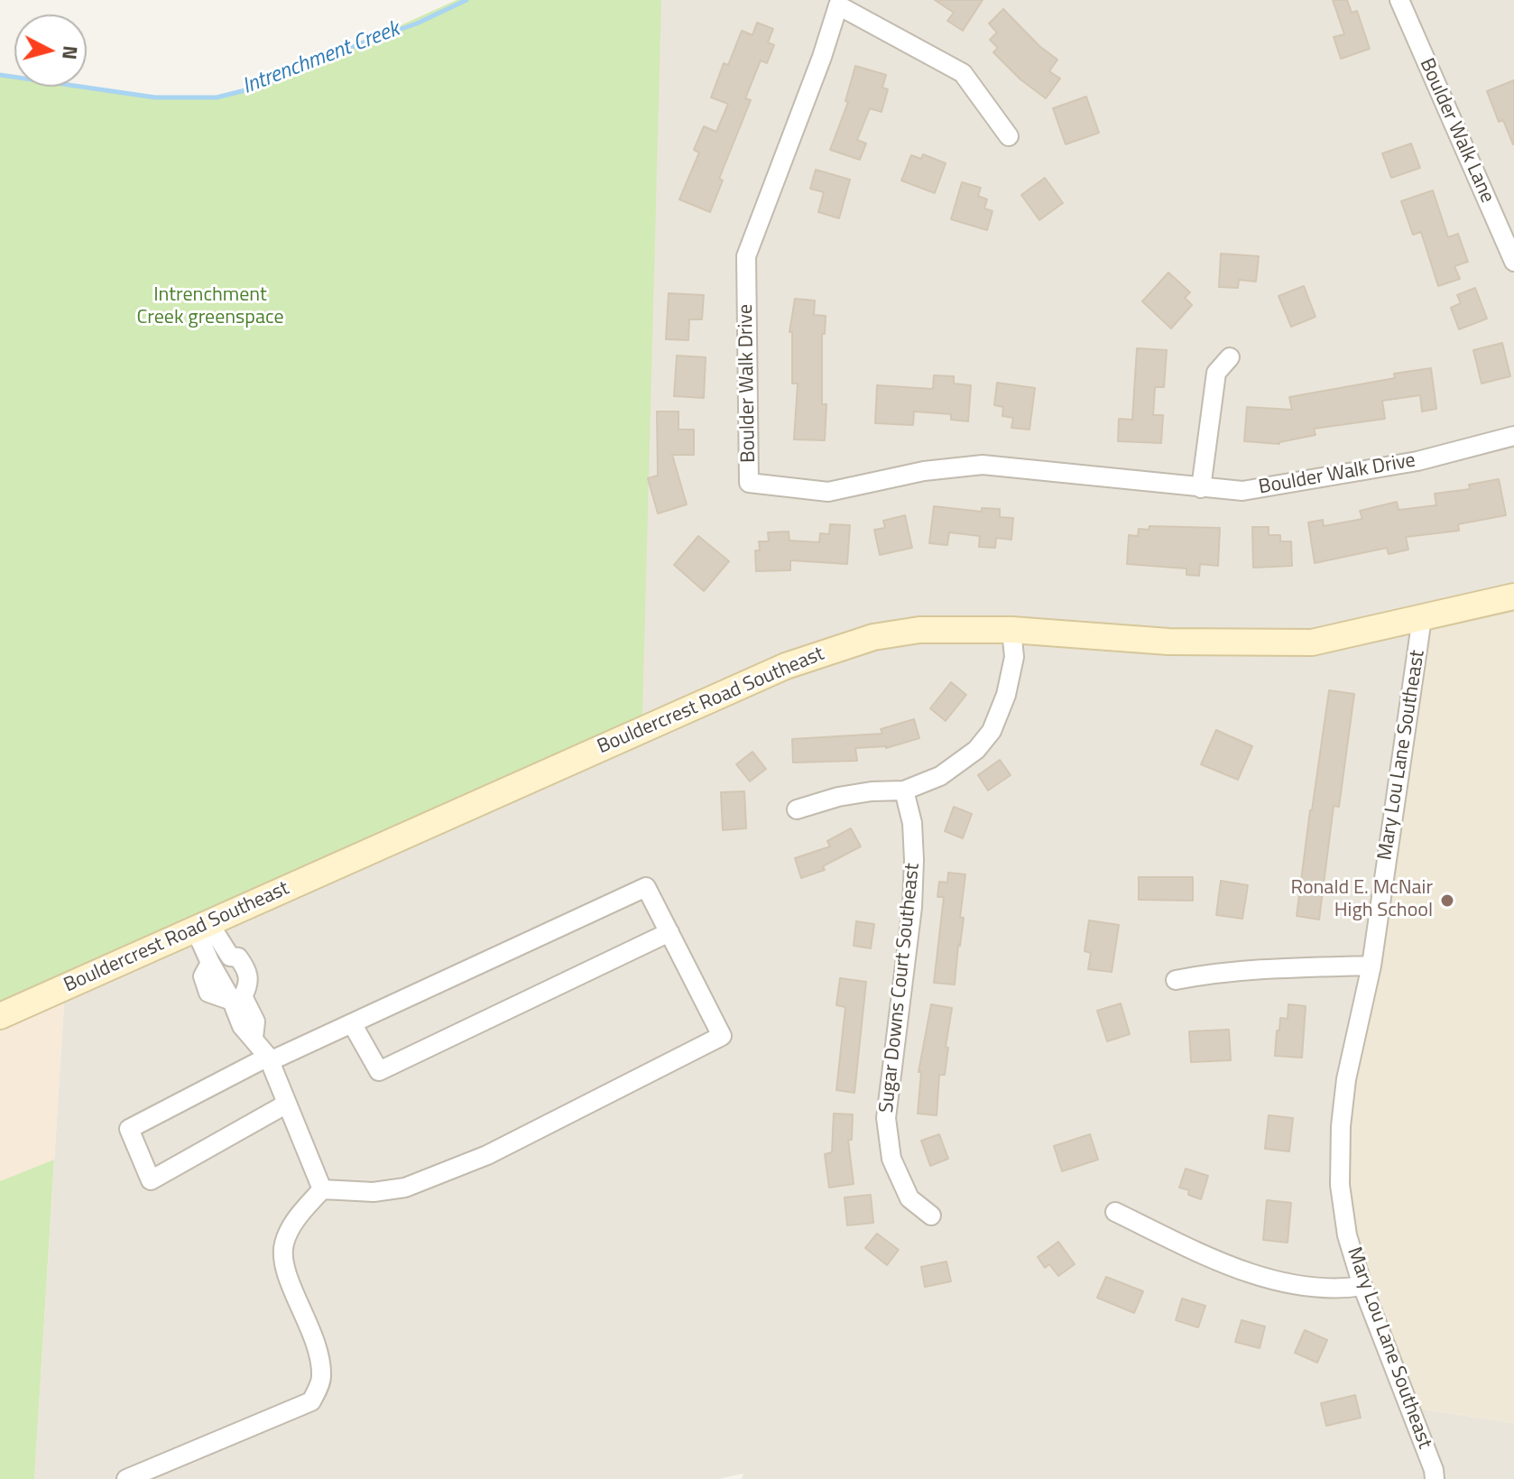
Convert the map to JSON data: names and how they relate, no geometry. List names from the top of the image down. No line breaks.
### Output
{"streets":{"street":["Boulder Walk Lane","Boulder Walk Drive","Bouldercrest Road Southeast","Mary Lou Lane Southeast","Sugar Downs Court Southeast"]},"crossings":[["Bouldercrest Road Southeast","Mary Lou Lane Southeast"]],"water":["Intrenchment Creek"],"parks":["Intrenchment Creek greenspace"],"places":["Ronald E. McNair High School"],"north":"right"}
